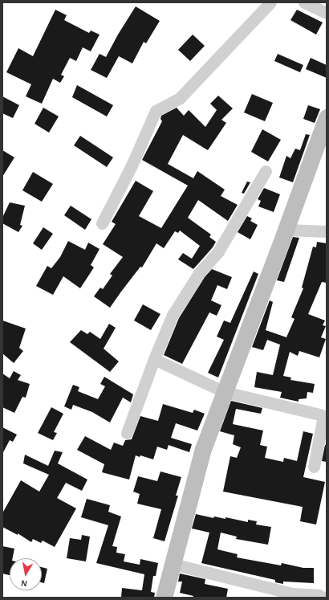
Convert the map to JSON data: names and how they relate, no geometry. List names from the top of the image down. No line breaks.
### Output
{"north":"bottom"}
